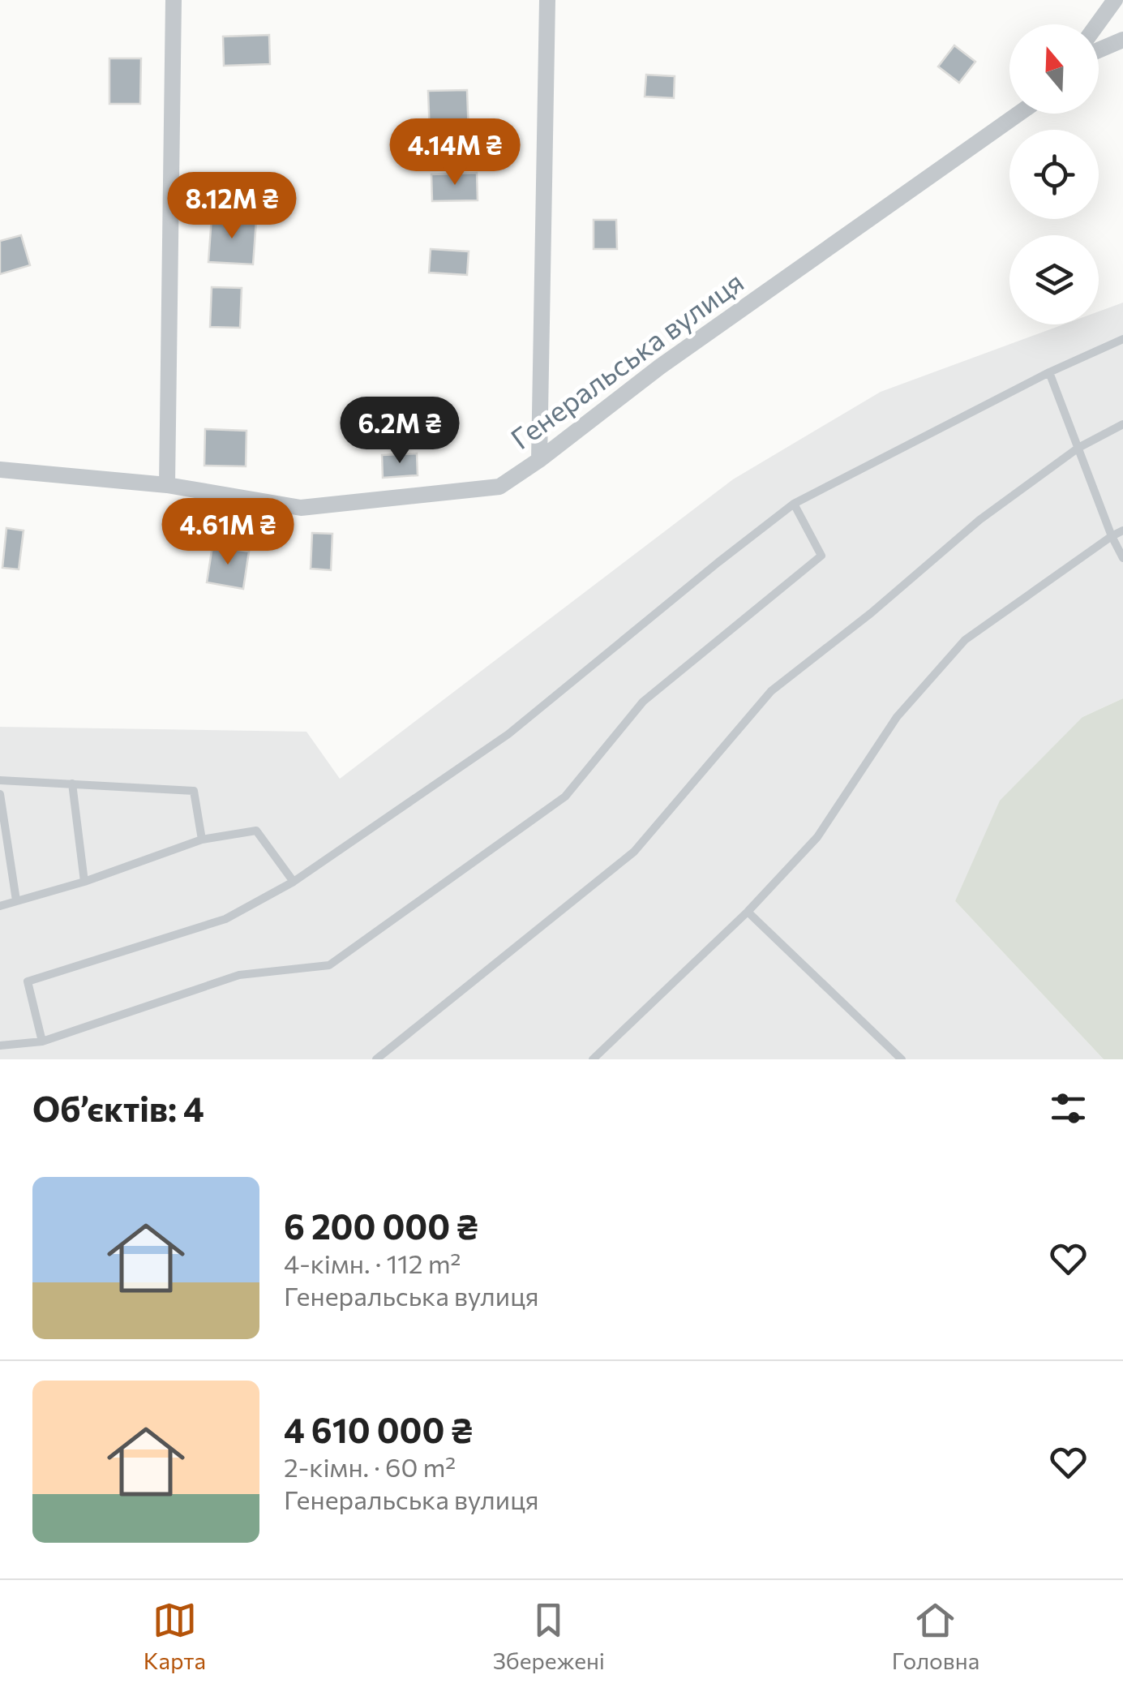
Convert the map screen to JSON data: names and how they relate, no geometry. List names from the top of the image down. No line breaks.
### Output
{"streets":{"street":["Генеральська вулиця"]},"north":"top","page":{"price":["4.14M ₴","8.12M ₴","6.2M ₴","4.61M ₴"],"heading":"Об’єктів: 4","list":[{"name":"6 200 000 ₴","note":"4-кімн. · 112 m² · Генеральська вулиця"},{"name":"4 610 000 ₴","note":"2-кімн. · 60 m² · Генеральська вулиця"}],"tabs":["Карта","Збережені","Головна"]}}
